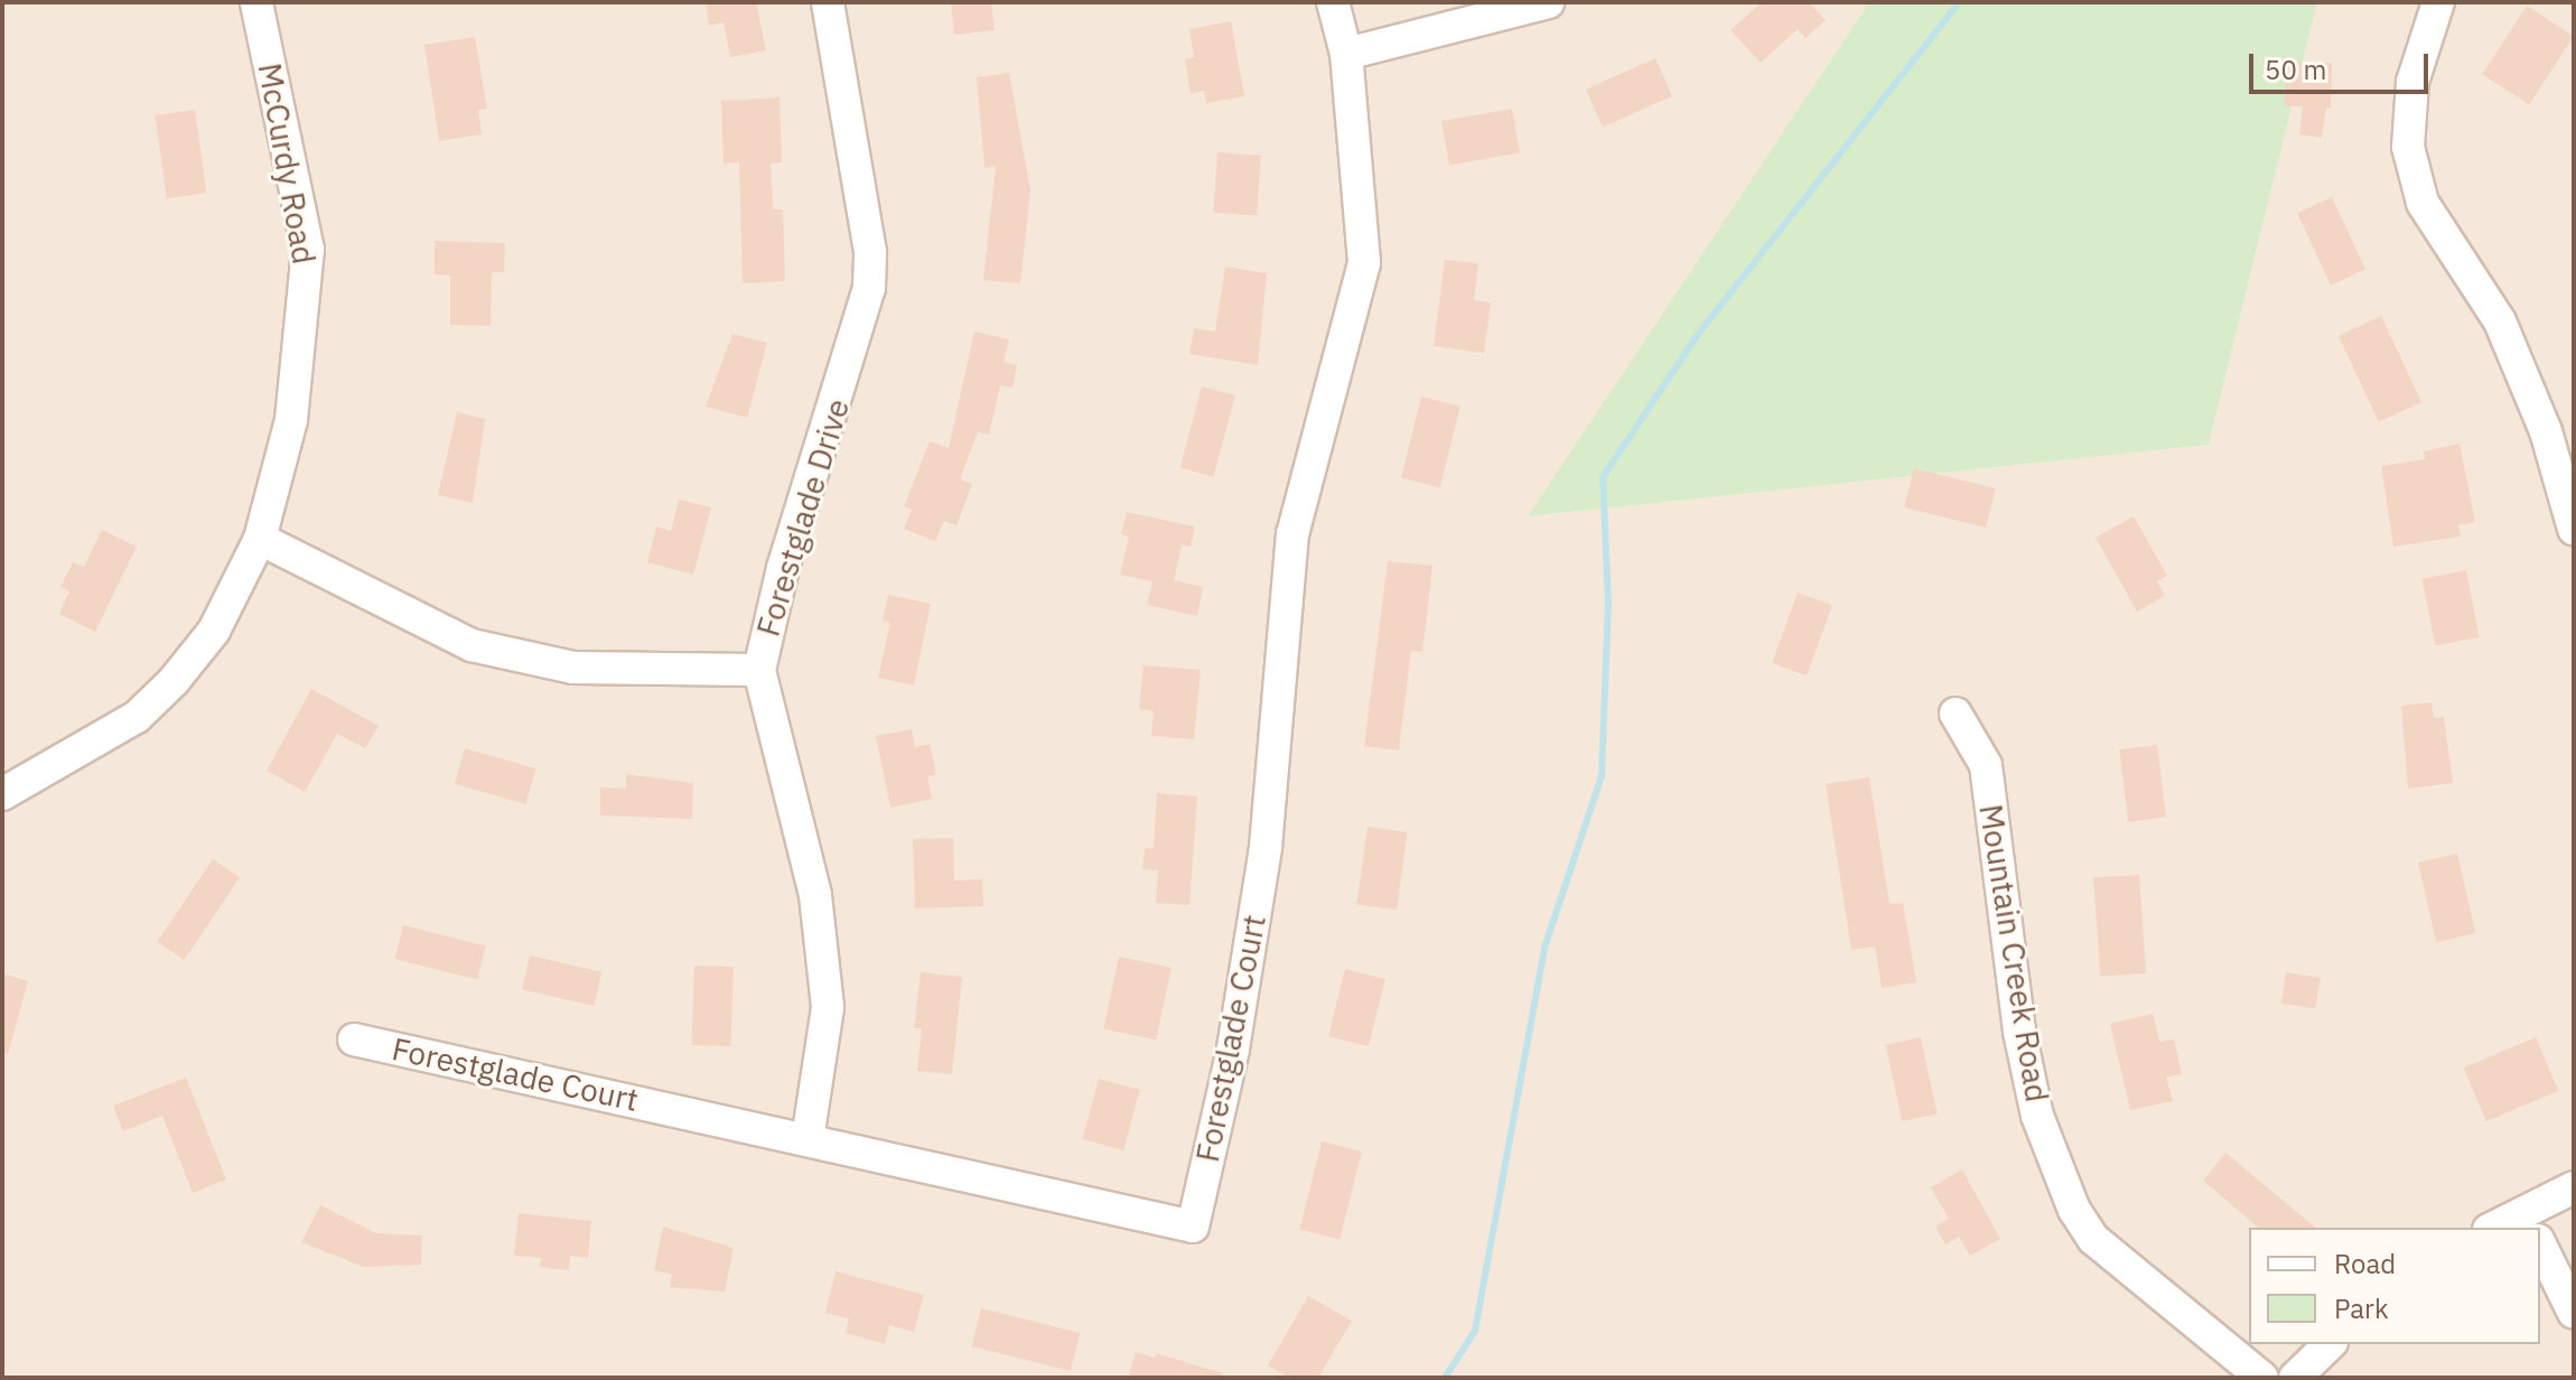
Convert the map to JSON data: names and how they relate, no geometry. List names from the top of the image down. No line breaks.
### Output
{"streets":{"street":["McCurdy Road","Forestglade Drive","Mountain Creek Road","Forestglade Court"]},"crossings":[["Forestglade Drive","Forestglade Court"]],"legend":["Road","Park"],"scale_bar":"50 m"}
